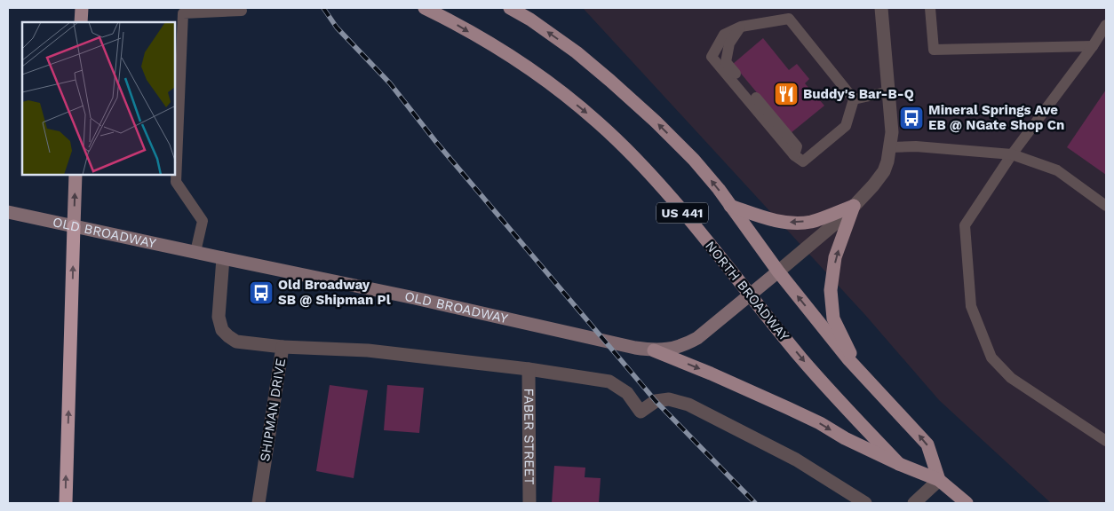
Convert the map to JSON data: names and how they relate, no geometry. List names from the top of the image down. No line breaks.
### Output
{"streets":{"main road":["US 441","OLD BROADWAY","NORTH BROADWAY"],"street":["SHIPMAN DRIVE","FABER STREET"]},"crossings":[["US 441","OLD BROADWAY"],["US 441","NORTH BROADWAY"],["OLD BROADWAY","NORTH BROADWAY"],["OLD BROADWAY","SHIPMAN DRIVE"]],"places":{"restaurant":["Buddy's Bar-B-Q"],"bus stop":["Mineral Springs Ave EB @ NGate Shop Cn","Old Broadway SB @ Shipman Pl"]}}
